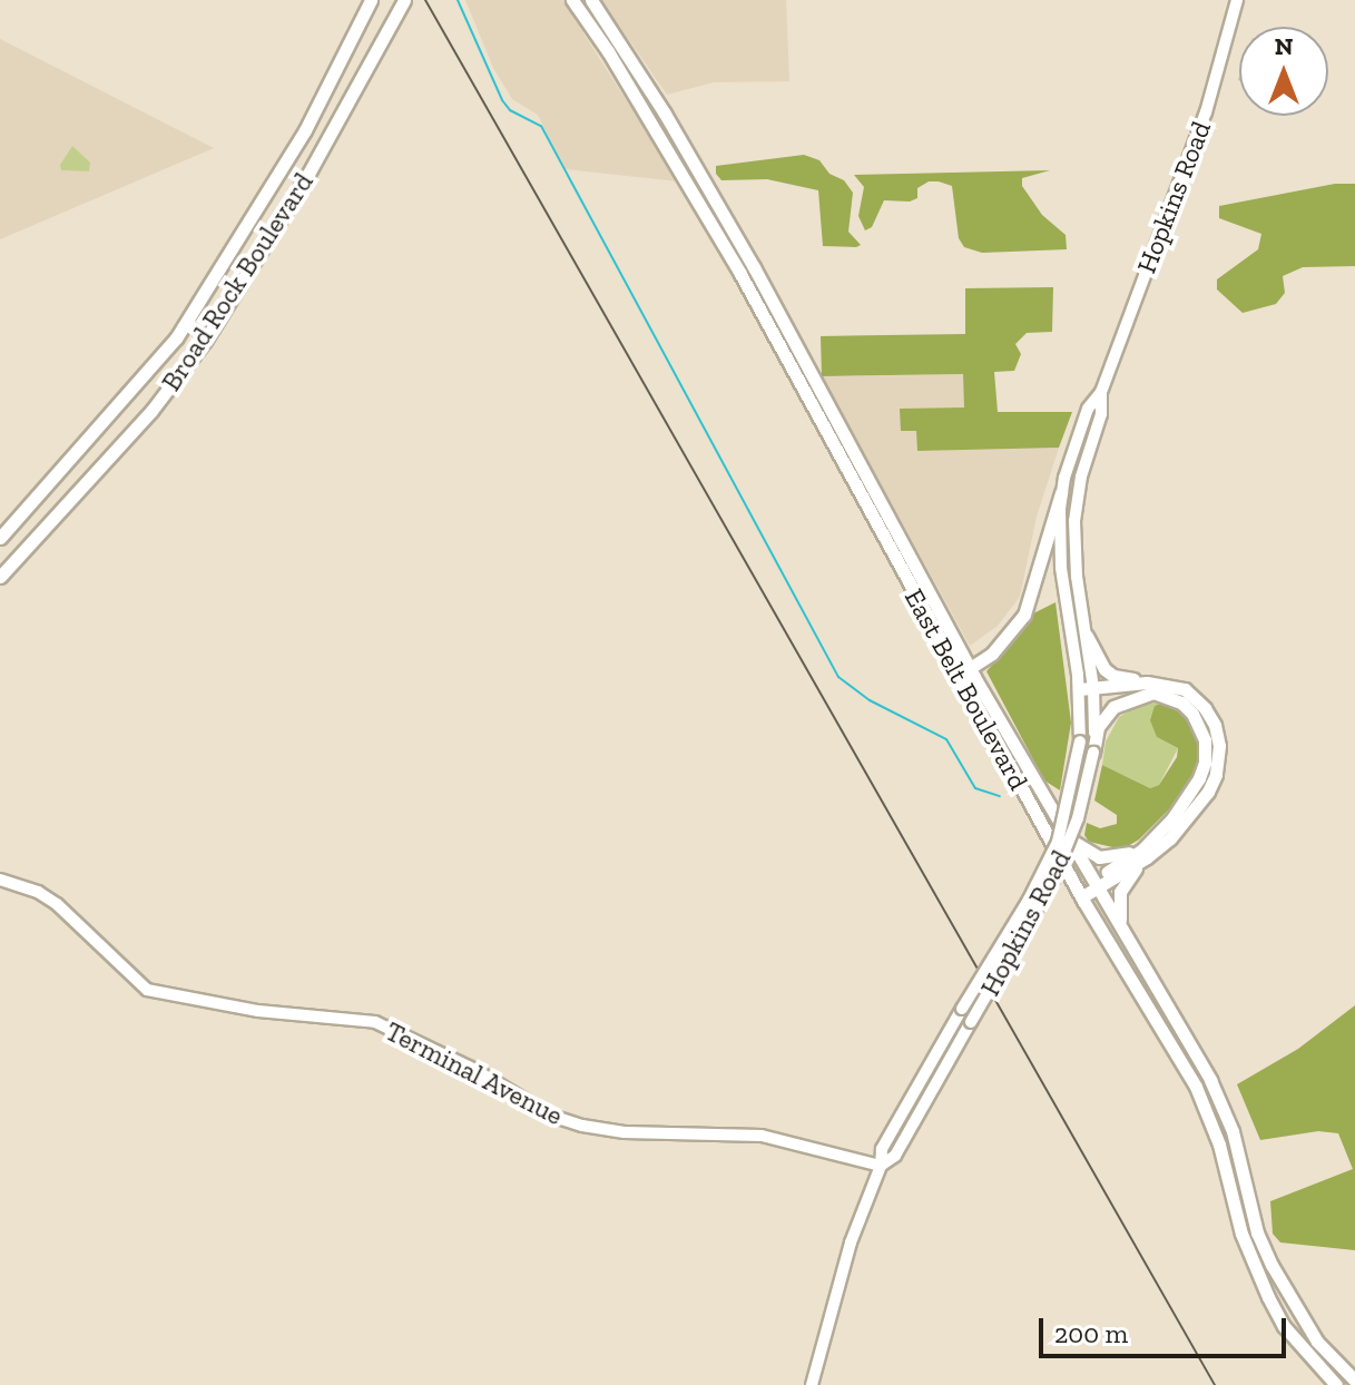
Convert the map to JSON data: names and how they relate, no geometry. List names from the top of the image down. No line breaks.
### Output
{"streets":{"main road":["Hopkins Road","Broad Rock Boulevard","East Belt Boulevard","Terminal Avenue"]},"crossings":[["Hopkins Road","Terminal Avenue"]],"scale_bar":"200 m","north":"top"}
